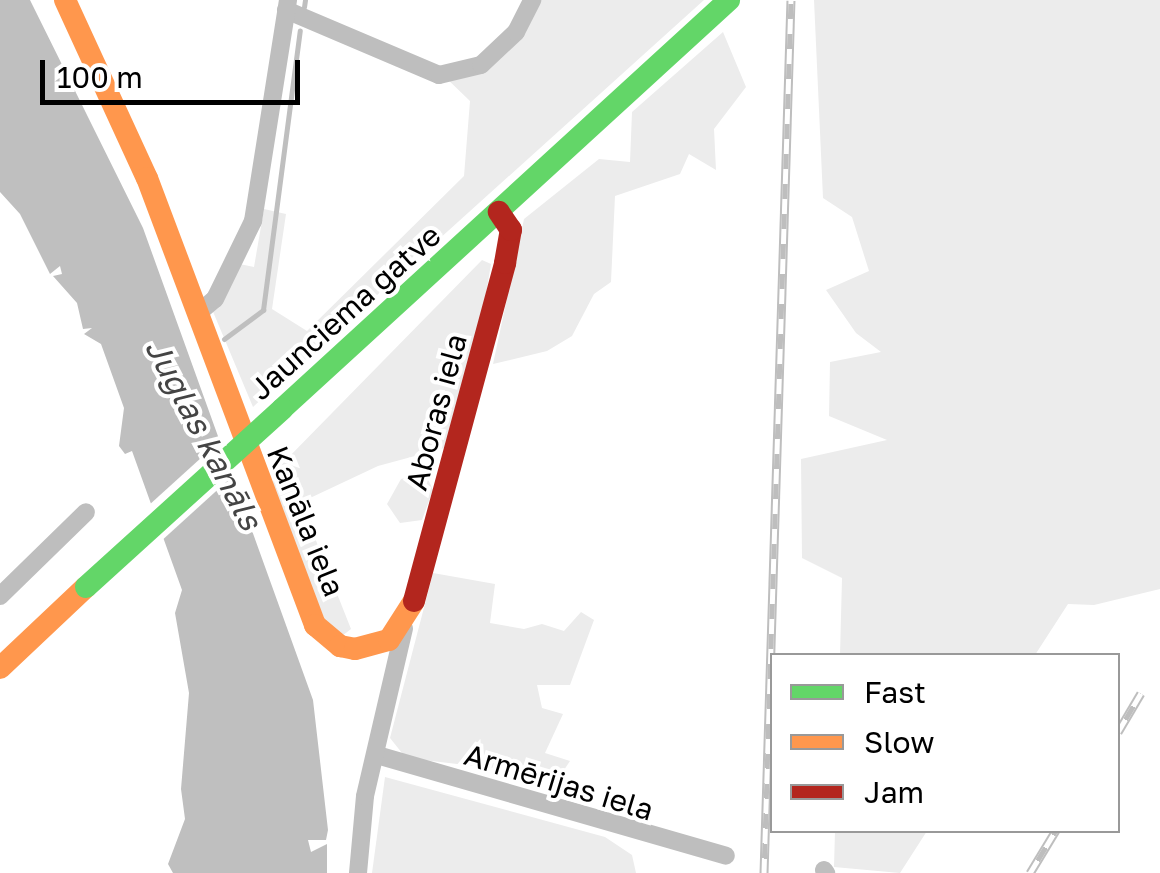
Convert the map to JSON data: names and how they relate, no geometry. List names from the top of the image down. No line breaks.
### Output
{"streets":{"street":["Jaunciema gatve","Aboras iela","Kanāla iela","Armērijas iela"]},"crossings":[["Jaunciema gatve","Aboras iela"],["Aboras iela","Kanāla iela"]],"water":["Juglas kanāls"],"legend":["Fast","Slow","Jam"],"scale_bar":"100 m"}
